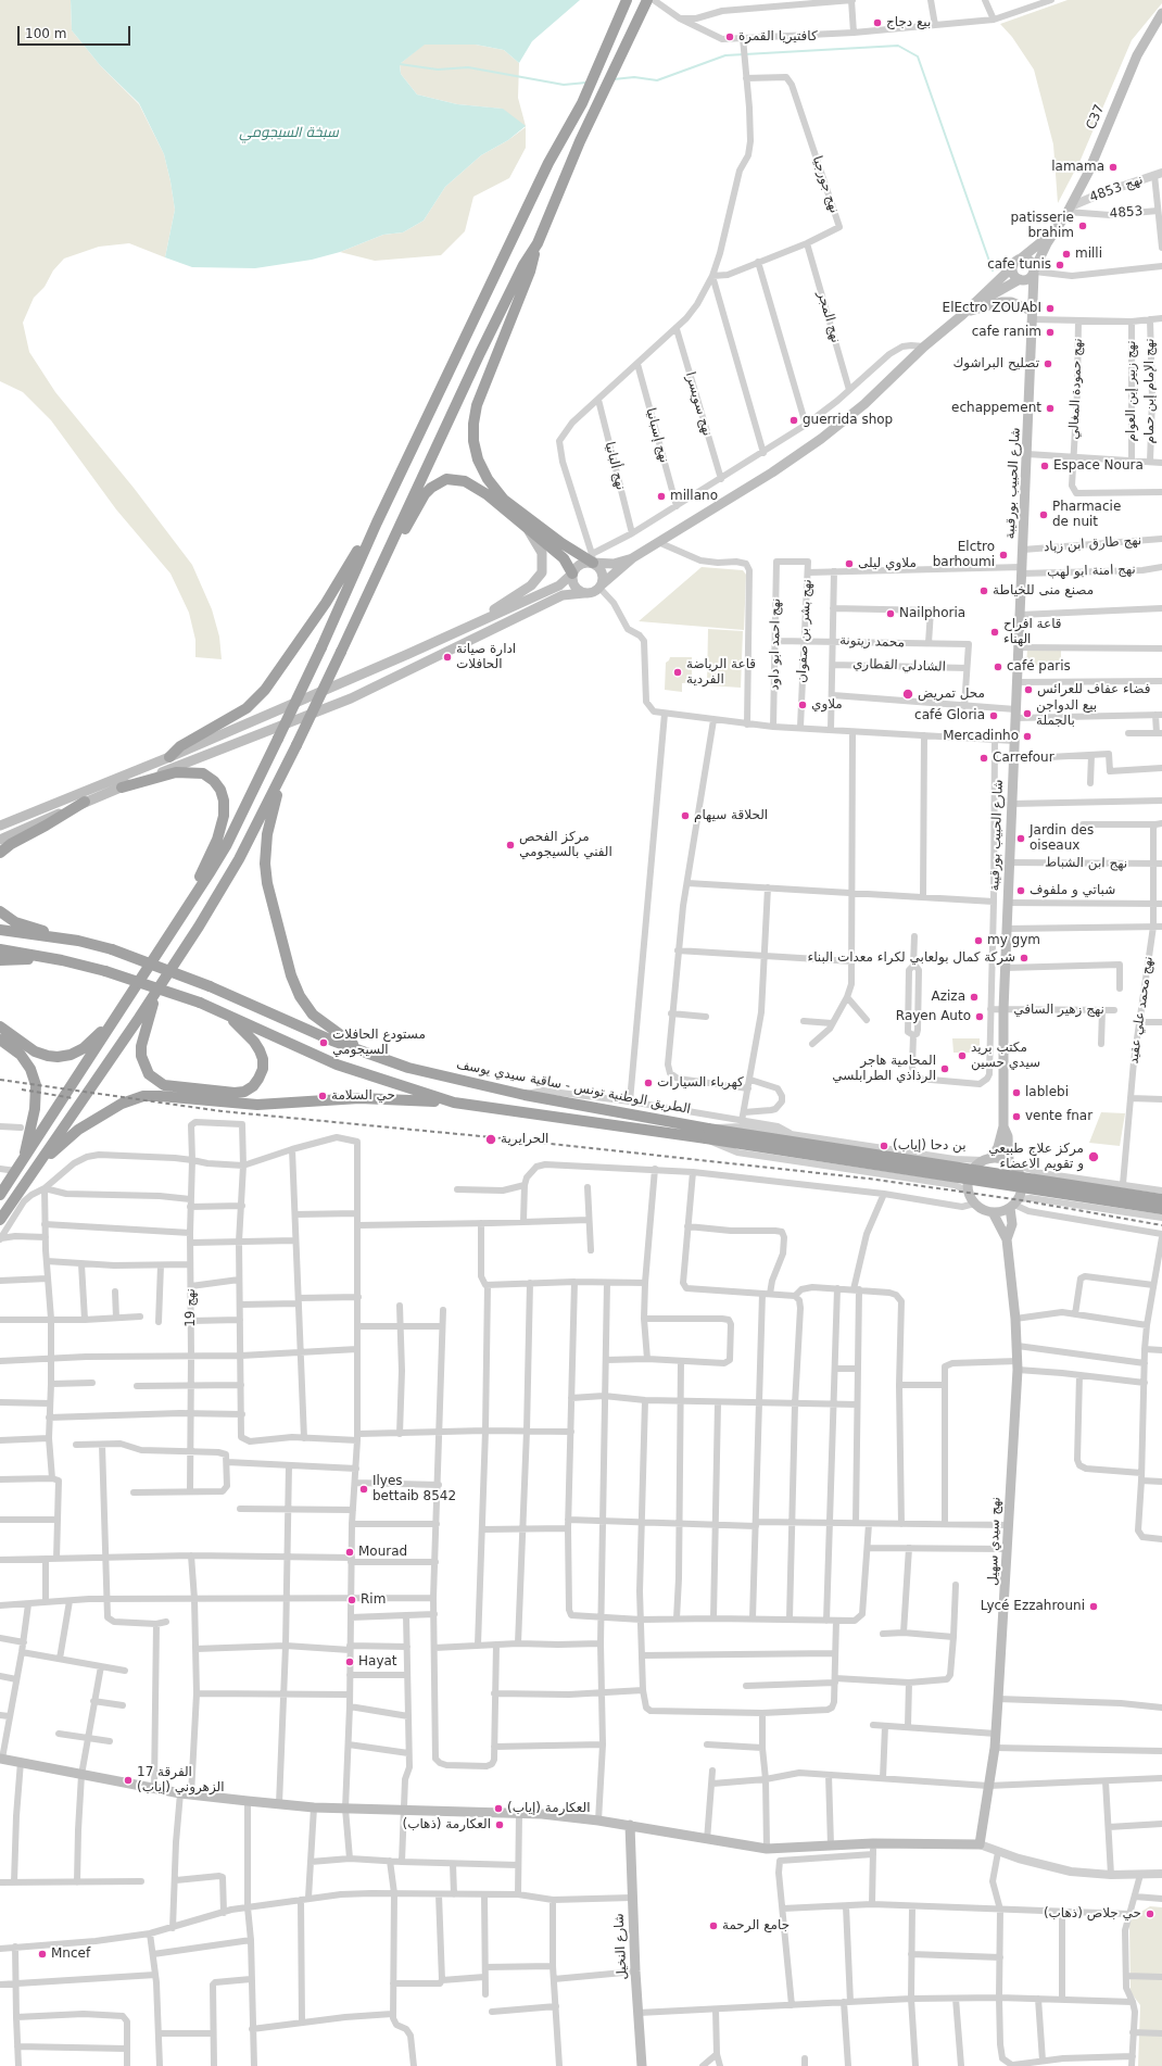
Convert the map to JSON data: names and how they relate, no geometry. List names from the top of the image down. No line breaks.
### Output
{"streets":{"highway":["الطريق الوطنية تونس - ساقية سيدي يوسف"],"main road":["C37","شارع الحبيب بورقيبة","نهج سيدي سهيل","شارع النخيل"],"street":["نهج جورجيا","نهج 4853","4853","نهج المجر","نهج حمودة المغالي","نهج زبير إبن العوام","نهج الإمام إبن حمام","نهج سويسرا","نهج إسبانيا","نهج ألبانيا","نهج طارق ابن زياد","نهج امنة ابو لهب","نهج بشر بن صفوان","محمد زيتونة","نهج احمد ابو داود","الشادلي القطاري","نهج ابن الشباط","نهج زهير السافي","نهج محمد علي عقيد","نهج 19"]},"crossings":[["C37","نهج 4853"],["C37","4853"],["نهج جورجيا","نهج المجر"],["نهج 4853","4853"],["شارع الحبيب بورقيبة","نهج طارق ابن زياد"],["شارع الحبيب بورقيبة","نهج امنة ابو لهب"],["شارع الحبيب بورقيبة","نهج ابن الشباط"],["شارع الحبيب بورقيبة","نهج زهير السافي"],["شارع الحبيب بورقيبة","نهج سيدي سهيل"],["نهج امنة ابو لهب","نهج بشر بن صفوان"],["نهج بشر بن صفوان","محمد زيتونة"],["نهج بشر بن صفوان","نهج احمد ابو داود"],["محمد زيتونة","نهج احمد ابو داود"],["محمد زيتونة","الشادلي القطاري"],["نهج ابن الشباط","نهج محمد علي عقيد"]],"water":["سبخة السيجومي"],"places":["بيع دجاج","كافتيريا القمرة","lamama","patisserie brahim","milli","cafe tunis","ElEctro ZOUAbI","cafe ranim","تصليح البراشوك","echappement","guerrida shop","Espace Noura","millano","Pharmacie de nuit","Elctro barhoumi","ملاوي ليلى","مصنع منى للخياطة","Nailphoria","قاعة افراح الهناء","ادارة صيانة الحافلات","café paris","قاعة الرياضة الفردية","فضاء عفاف للعرائس","محل تمريض","ملاوي","بيع الدواجن بالجملة","café Gloria","Mercadinho","Carrefour","الحلاقة سيهام","Jardin des oiseaux","مركز الفحص الفني بالسيجومي","شباتي و ملفوف","my gym","شركة كمال بولعابي لكراء معدات البناء","Aziza","Rayen Auto","مستودع الحافلات السيجومي","مكتب بريد سيدي حسين","المحامية هاجر الرذاذي الطرابلسي","كهرباء السيارات","lablebi","حي السلامة","vente fnar","الحرايرية","بن دحا (إياب)","مركز علاج طبيعي و تقويم الاعضاء","Ilyes bettaib 8542","Mourad","Rim","Lycé Ezzahrouni","Hayat","الفرقة 17 الزهروني (إياب)","العكارمة (إياب)","العكارمة (ذهاب)","حي جلاص (ذهاب)","جامع الرحمة","Mncef"],"scale_bar":"100 m"}
